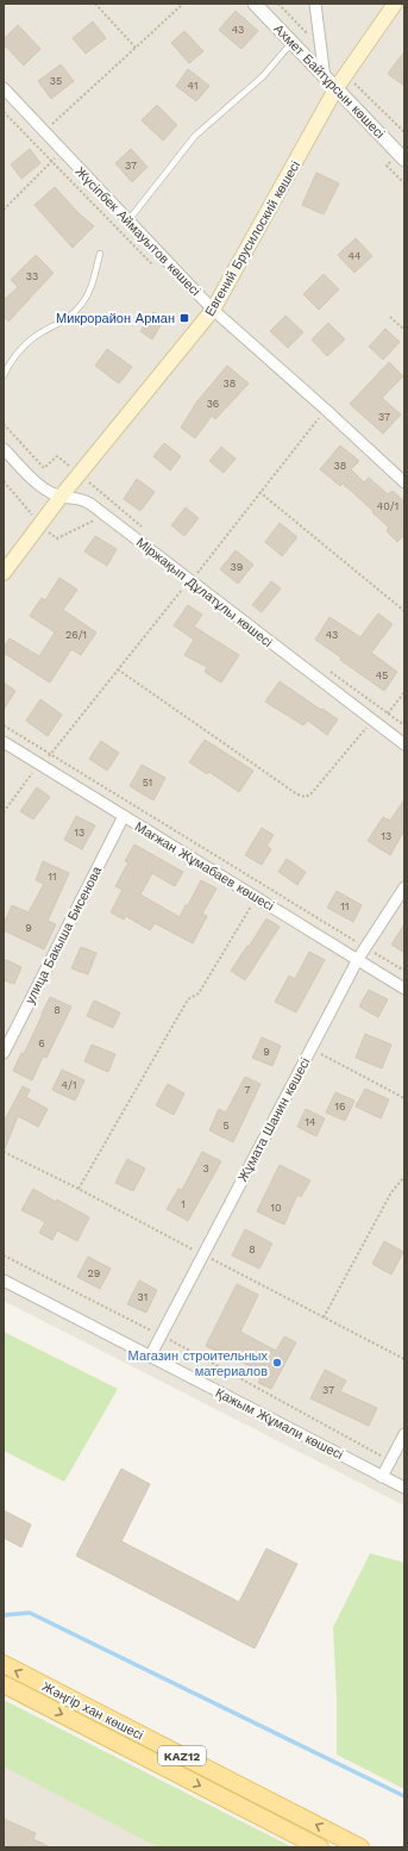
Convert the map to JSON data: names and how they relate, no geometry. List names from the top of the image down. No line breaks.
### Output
{"streets":{"main road":["Евгений Брусилоский көшесі","Жәңгір хан көшесі","KAZ12"],"street":["Ахмет Байтұрсын көшесі","Жүсіпбек Аймауытов көшесі","Міржақып Дұлатұлы көшесі","Мағжан Жұмабаев көшесі","улица Бакыша Бисенова","Жұмата Шанин көшесі","Қажым Жұмали көшесі"]},"crossings":[["Ахмет Байтұрсын көшесі","Евгений Брусилоский көшесі"],["Жүсіпбек Аймауытов көшесі","Евгений Брусилоский көшесі"],["Евгений Брусилоский көшесі","Міржақып Дұлатұлы көшесі"],["Мағжан Жұмабаев көшесі","улица Бакыша Бисенова"],["Мағжан Жұмабаев көшесі","Жұмата Шанин көшесі"],["Жұмата Шанин көшесі","Қажым Жұмали көшесі"]],"places":{"transit":["Микрорайон Арман"],"other":["Магазин строительных материалов"]},"house_numbers":["43","35","41","37","44","33","38","36","37","38","40/1","39","26/1","43","45","51","13","13","11","11","9","8","6","9","4/1","7","16","14","5","3","1","10","8","29","31","37"]}
